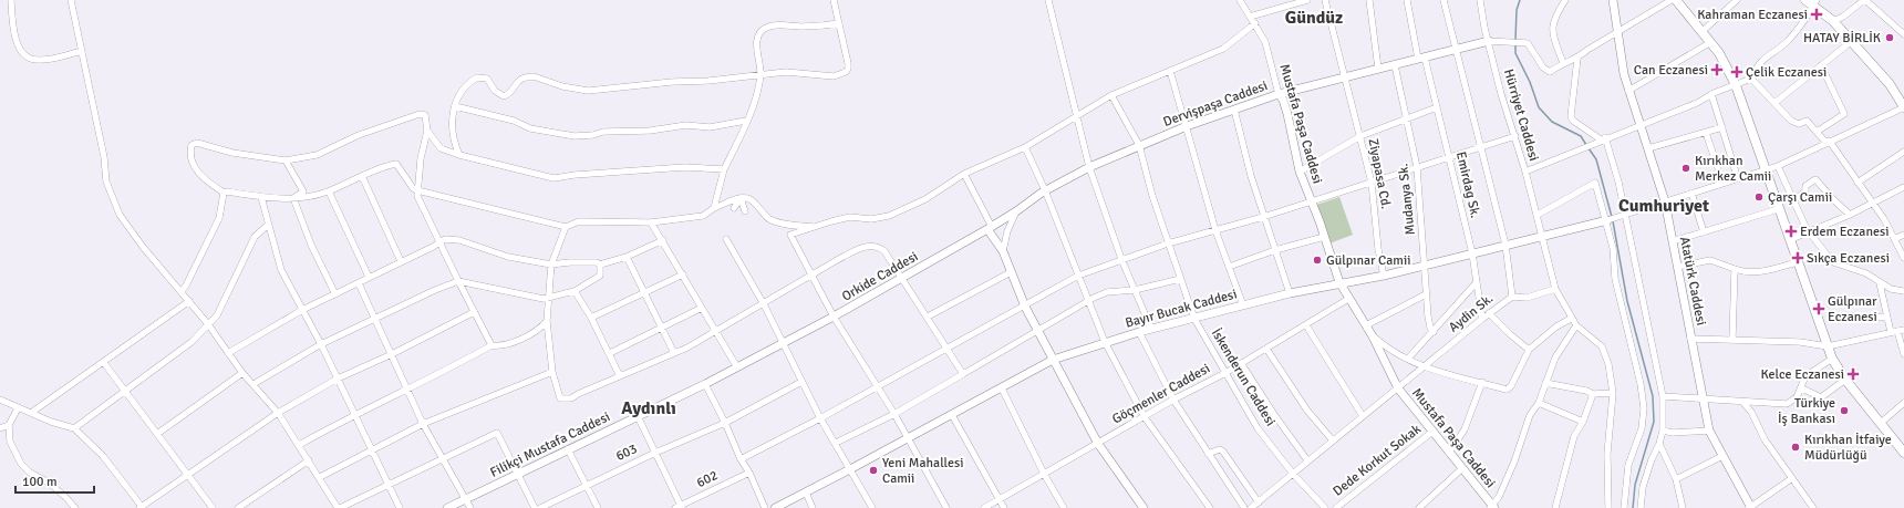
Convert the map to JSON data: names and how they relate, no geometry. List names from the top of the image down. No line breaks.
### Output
{"streets":{"street":["Dervişpaşa Caddesi","Hürriyet Caddesi","Mustafa Paşa Caddesi","Ziyapasa Cd.","Emirdag Sk.","Mudanya Sk.","Orkide Caddesi","Atatürk Caddesi","Bayır Bucak Caddesi","Aydin Sk.","İskenderun Caddesi","Göçmenler Caddesi","Filikçi Mustafa Caddesi","603","Dede Korkut Sokak","602"]},"crossings":[["Dervişpaşa Caddesi","Hürriyet Caddesi"],["Dervişpaşa Caddesi","Mustafa Paşa Caddesi"],["Dervişpaşa Caddesi","Ziyapasa Cd."],["Dervişpaşa Caddesi","Emirdag Sk."],["Dervişpaşa Caddesi","Mudanya Sk."],["Dervişpaşa Caddesi","Orkide Caddesi"],["Dervişpaşa Caddesi","Aydin Sk."],["Dervişpaşa Caddesi","İskenderun Caddesi"],["Hürriyet Caddesi","Bayır Bucak Caddesi"],["Mustafa Paşa Caddesi","Bayır Bucak Caddesi"],["Mustafa Paşa Caddesi","Aydin Sk."],["Mustafa Paşa Caddesi","Göçmenler Caddesi"],["Mustafa Paşa Caddesi","Dede Korkut Sokak"],["Ziyapasa Cd.","Bayır Bucak Caddesi"],["Emirdag Sk.","Bayır Bucak Caddesi"],["Emirdag Sk.","Aydin Sk."],["Mudanya Sk.","Bayır Bucak Caddesi"],["Orkide Caddesi","Filikçi Mustafa Caddesi"],["Bayır Bucak Caddesi","Aydin Sk."],["Bayır Bucak Caddesi","İskenderun Caddesi"],["Aydin Sk.","İskenderun Caddesi"],["İskenderun Caddesi","Göçmenler Caddesi"]],"districts":["Gündüz","Cumhuriyet","Aydınlı"],"places":{"health":["Kahraman Eczanesi","Can Eczanesi","Çelik Eczanesi","Erdem Eczanesi","Sıkça Eczanesi","Gülpınar Eczanesi","Kelce Eczanesi"],"other":["HATAY BİRLİK","Kırıkhan Merkez Camii","Çarşı Camii","Gülpınar Camii","Türkiye İş Bankası","Kırıkhan İtfaiye Müdürlüğü","Yeni Mahallesi Camii"]},"scale_bar":"100 m"}
